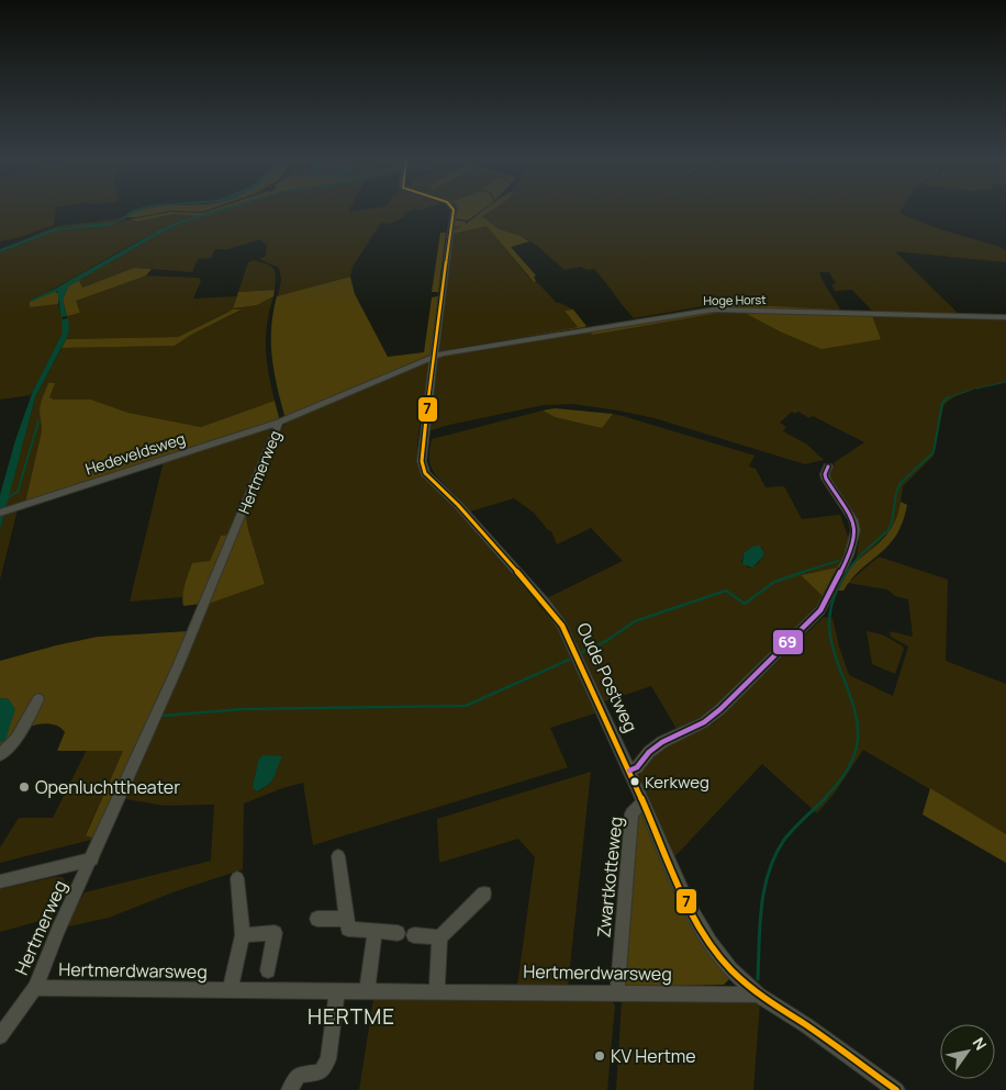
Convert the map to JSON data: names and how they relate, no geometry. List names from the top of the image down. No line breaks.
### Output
{"streets":{"street":["Hoge Horst","Hedeveldsweg","Hertmerweg","Oude Postweg","Zwartkotteweg","Hertmerdwarsweg"]},"crossings":[["Hoge Horst","Hertmerweg"],["Hoge Horst","Oude Postweg"],["Hedeveldsweg","Hertmerweg"],["Hertmerweg","Oude Postweg"],["Hertmerweg","Hertmerdwarsweg"],["Oude Postweg","Zwartkotteweg"],["Oude Postweg","Hertmerdwarsweg"],["Zwartkotteweg","Hertmerdwarsweg"]],"districts":["HERTME"],"places":["Kerkweg","Openluchttheater","KV Hertme"],"lines":["transit line 7","transit line 69"],"north":"top right"}
